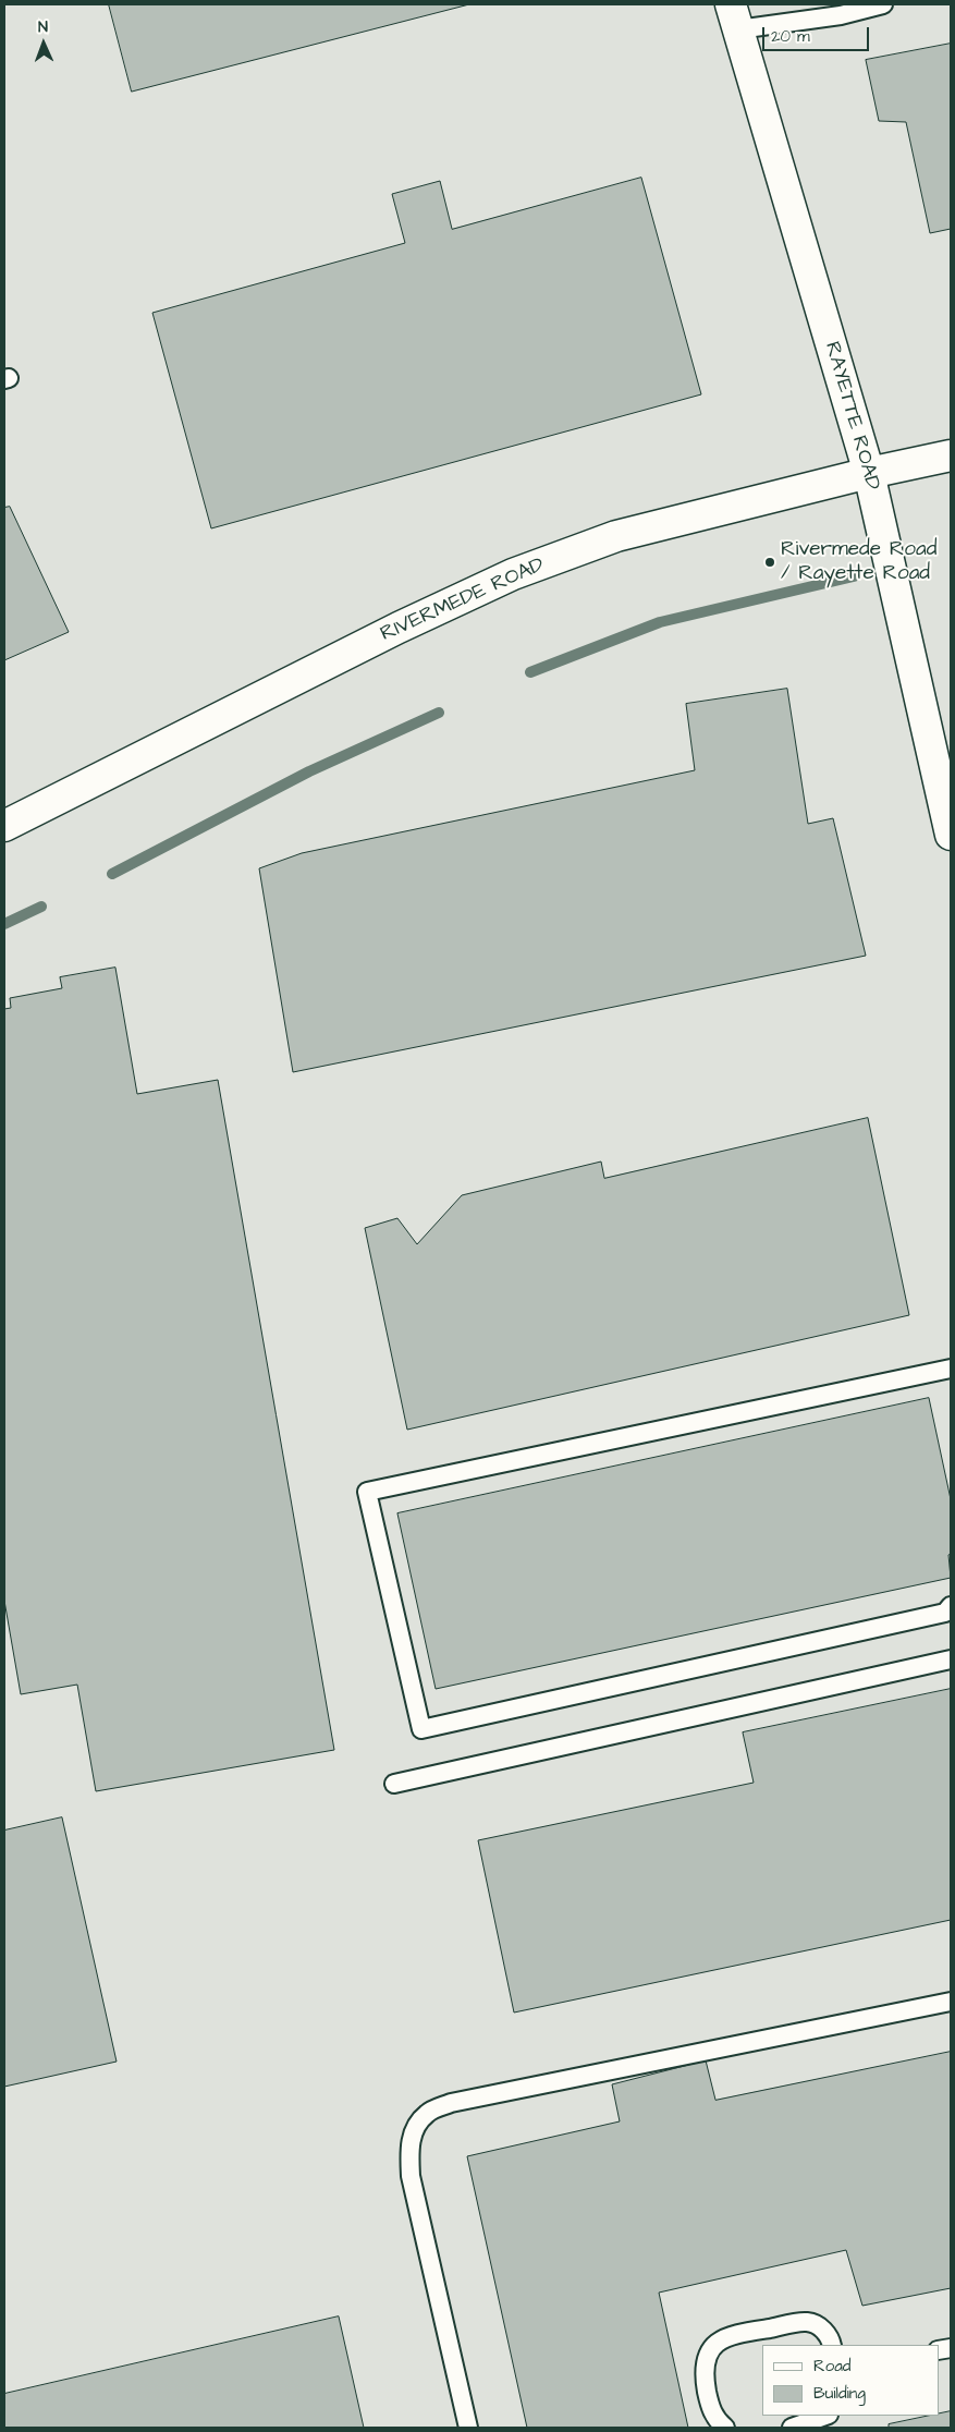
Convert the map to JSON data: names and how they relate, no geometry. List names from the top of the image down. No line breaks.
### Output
{"streets":{"street":["RAYETTE ROAD","RIVERMEDE ROAD"]},"crossings":[["RAYETTE ROAD","RIVERMEDE ROAD"]],"places":["Rivermede Road / Rayette Road"],"legend":["Road","Building"],"scale_bar":"20 m","north":"top"}
